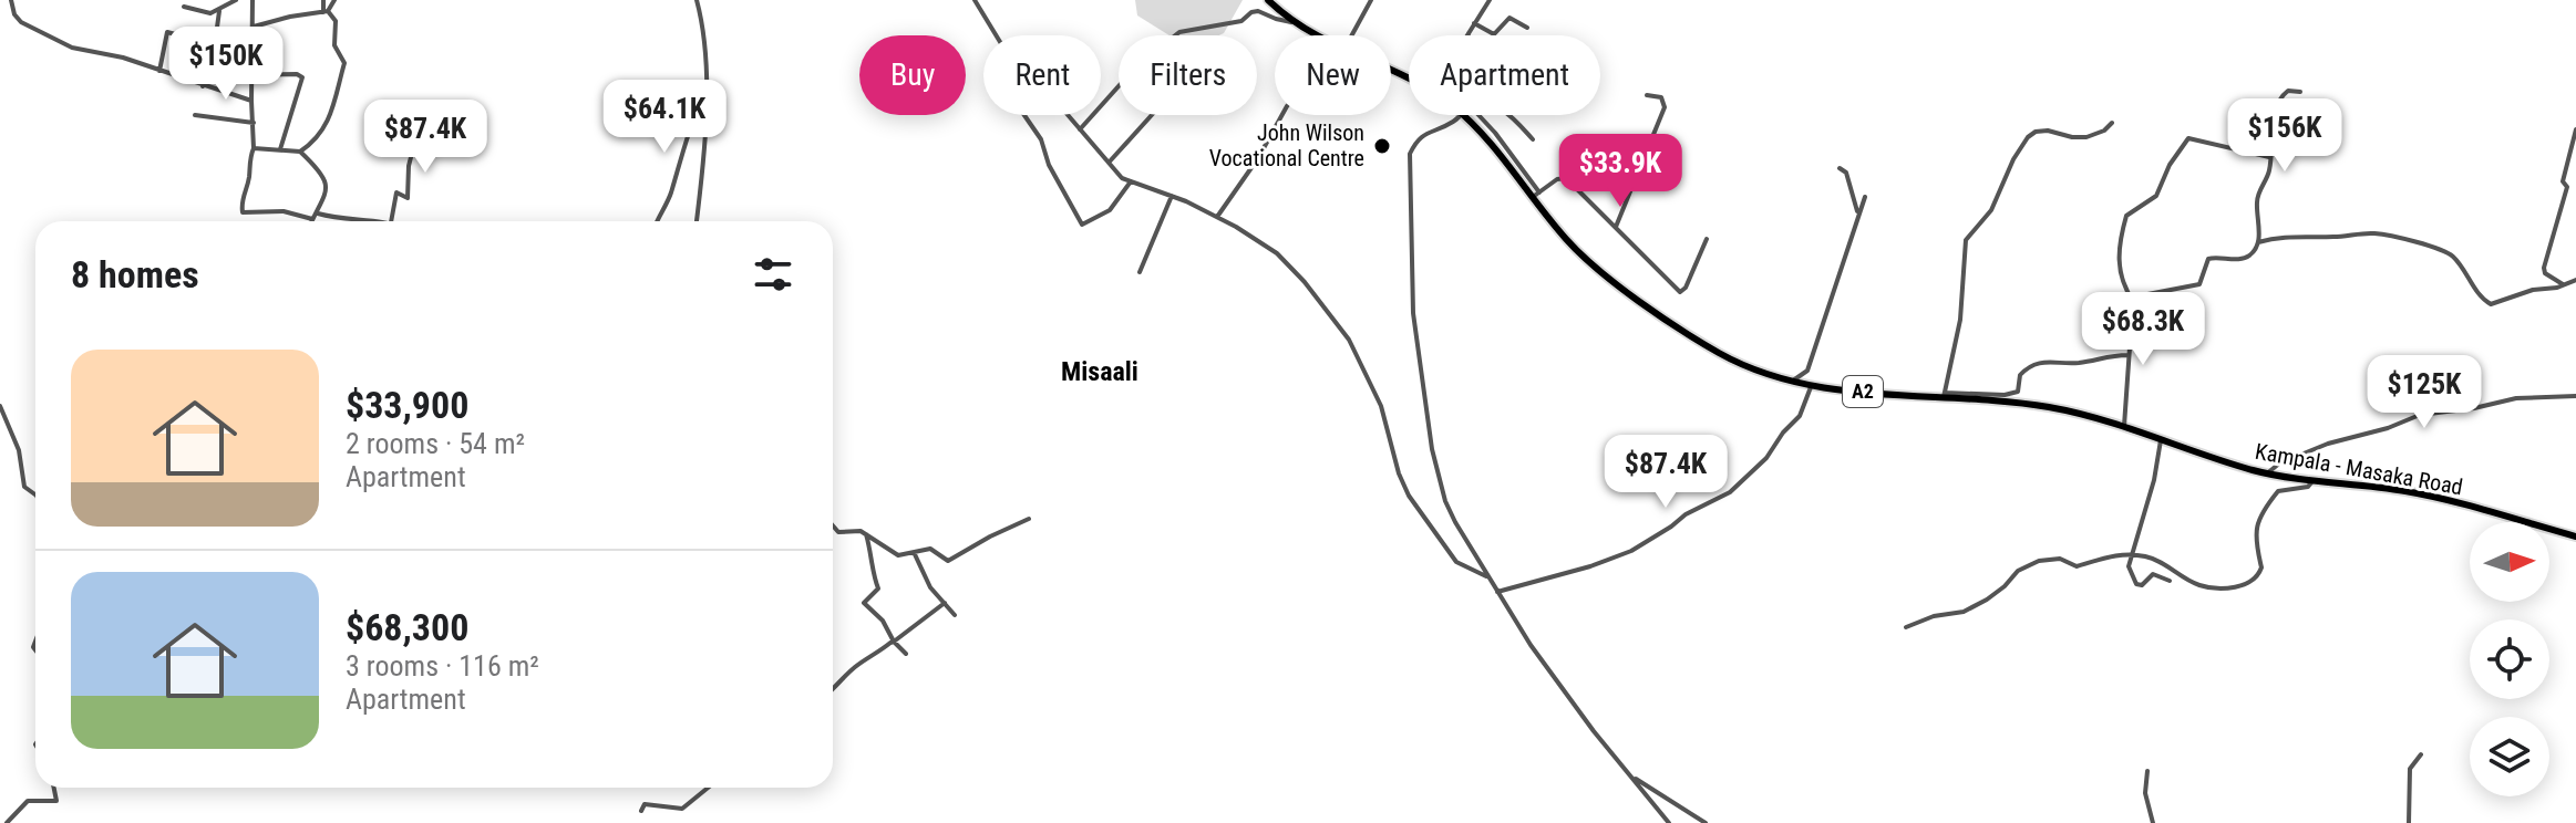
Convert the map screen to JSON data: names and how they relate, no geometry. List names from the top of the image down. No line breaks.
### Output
{"streets":{"main road":["A2","Kampala - Masaka Road"]},"districts":["Misaali"],"places":["John Wilson Vocational Centre"],"north":"right","page":{"price":["$150K","$64.1K","$156K","$87.4K","$33.9K","$68.3K","$125K","$87.4K"],"chip":["Buy","Rent","Filters","New","Apartment"],"heading":"8 homes","list":[{"name":"$33,900","note":"2 rooms · 54 m² · Apartment"},{"name":"$68,300","note":"3 rooms · 116 m² · Apartment"}]}}
